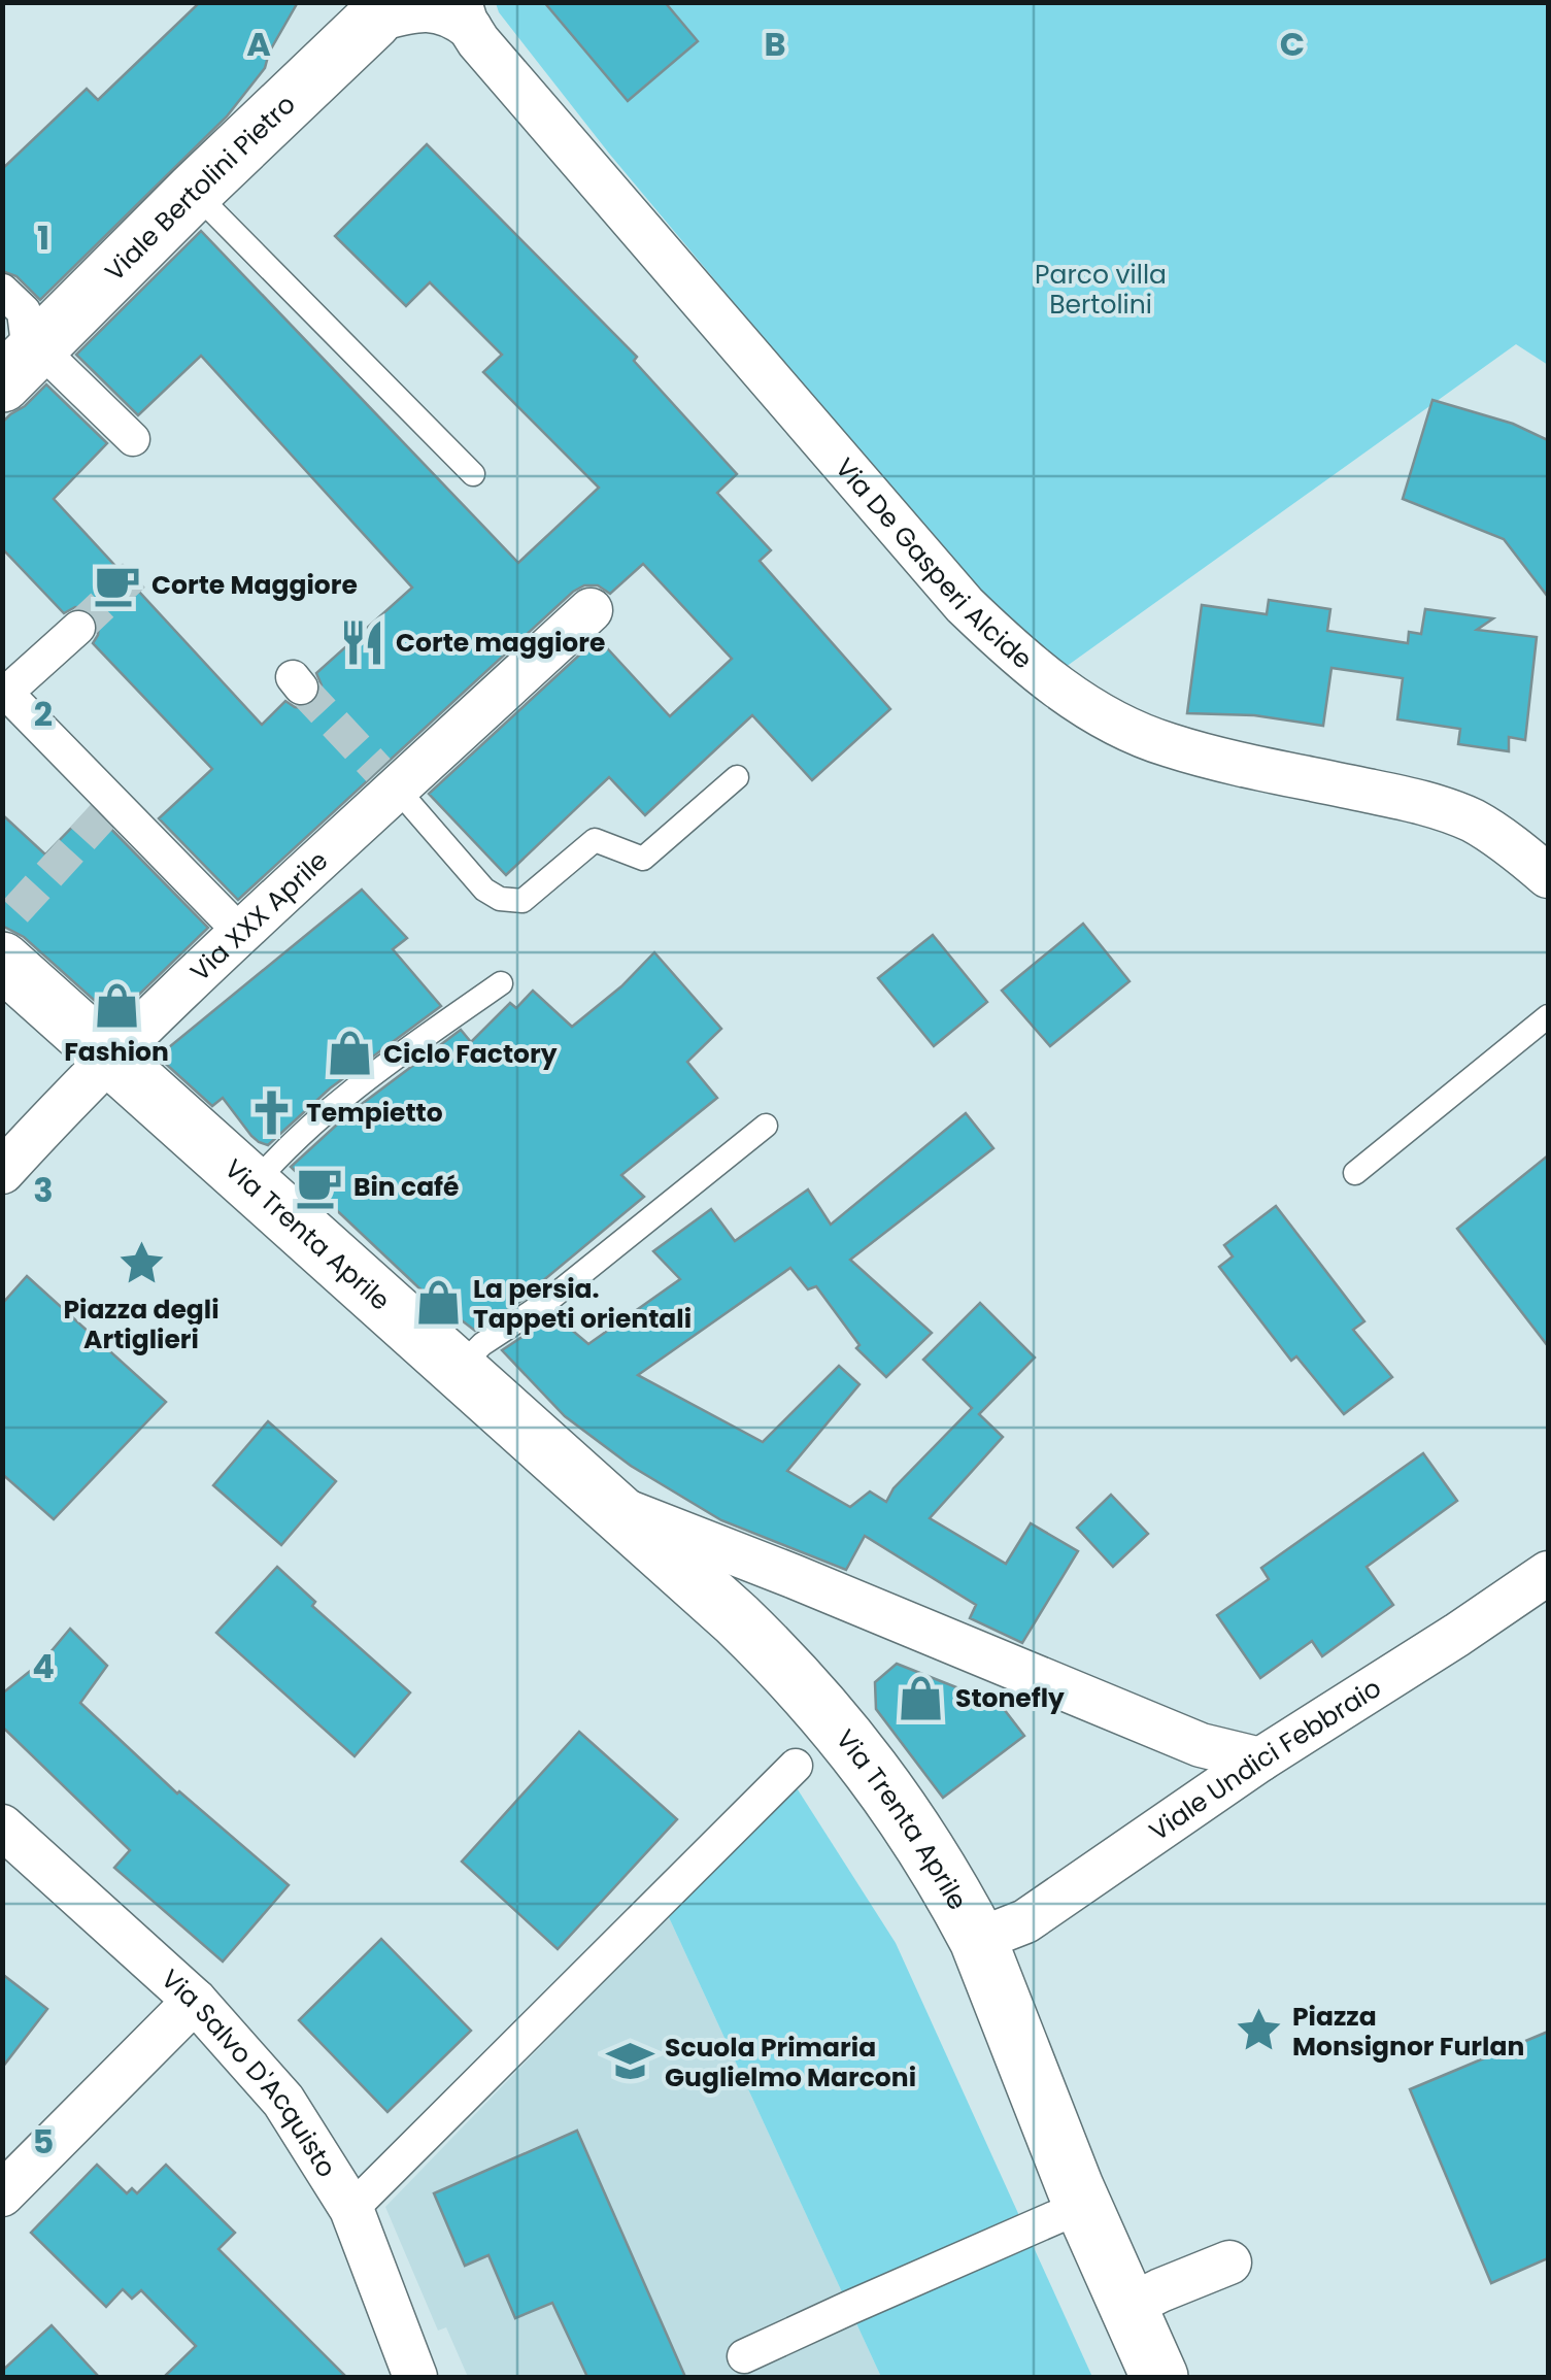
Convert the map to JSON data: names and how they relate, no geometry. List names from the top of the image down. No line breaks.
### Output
{"streets":{"main road":["Viale Bertolini Pietro","Via Trenta Aprile"],"street":["Via De Gasperi Alcide","Via XXX Aprile","Viale Undici Febbraio","Via Salvo D'Acquisto"]},"crossings":[["Viale Bertolini Pietro","Via De Gasperi Alcide"],["Via XXX Aprile","Via Trenta Aprile"],["Via Trenta Aprile","Viale Undici Febbraio"]],"parks":["Parco villa Bertolini"],"places":{"cafe":["Corte Maggiore","Bin café"],"restaurant":["Corte maggiore"],"shop":["Fashion","Ciclo Factory","La persia. Tappeti orientali","Stonefly"],"church":["Tempietto"],"place":["Piazza degli Artiglieri","Piazza Monsignor Furlan"],"school or university":["Scuola Primaria Guglielmo Marconi"]},"grid":{"columns":["A","B","C"],"rows":["1","2","3","4","5"]}}
